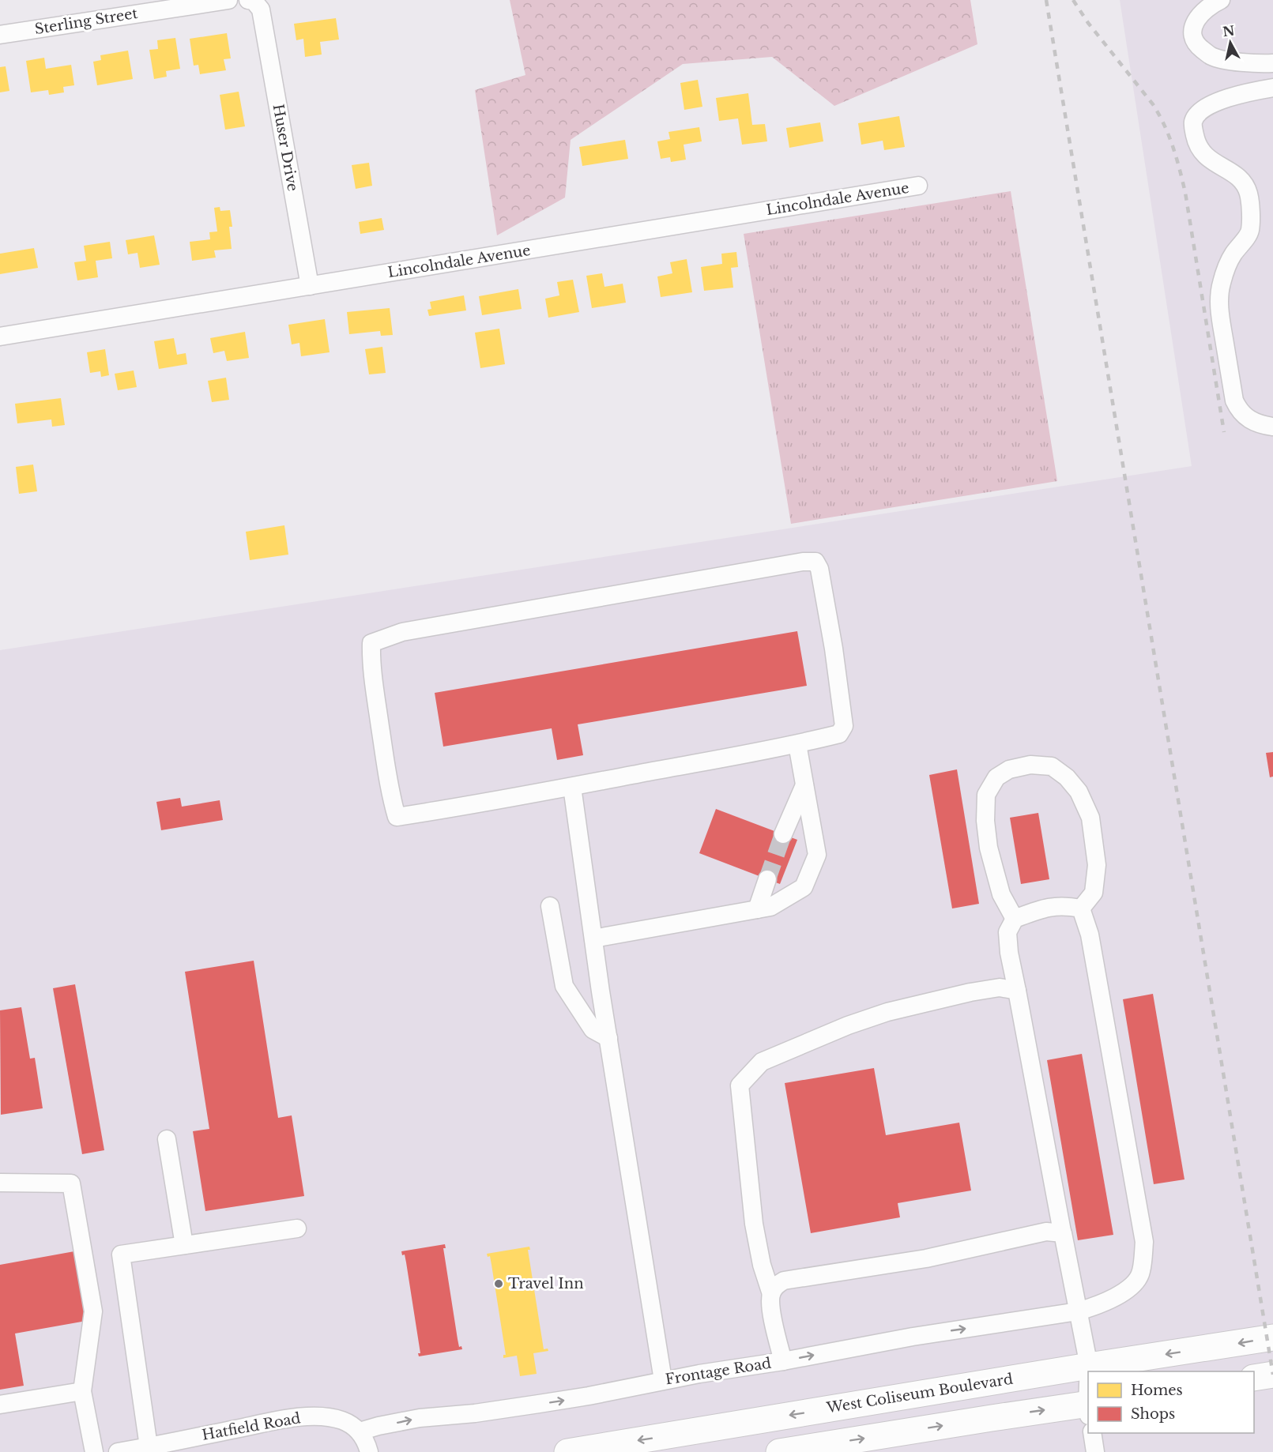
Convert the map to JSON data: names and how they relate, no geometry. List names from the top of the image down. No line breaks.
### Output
{"streets":{"highway":["West Coliseum Boulevard"],"street":["Sterling Street","Huser Drive","Lincolndale Avenue","Frontage Road","Hatfield Road"]},"crossings":[["Huser Drive","Lincolndale Avenue"],["Frontage Road","Hatfield Road"]],"places":["Travel Inn"],"legend":["Homes","Shops"],"north":"top"}
